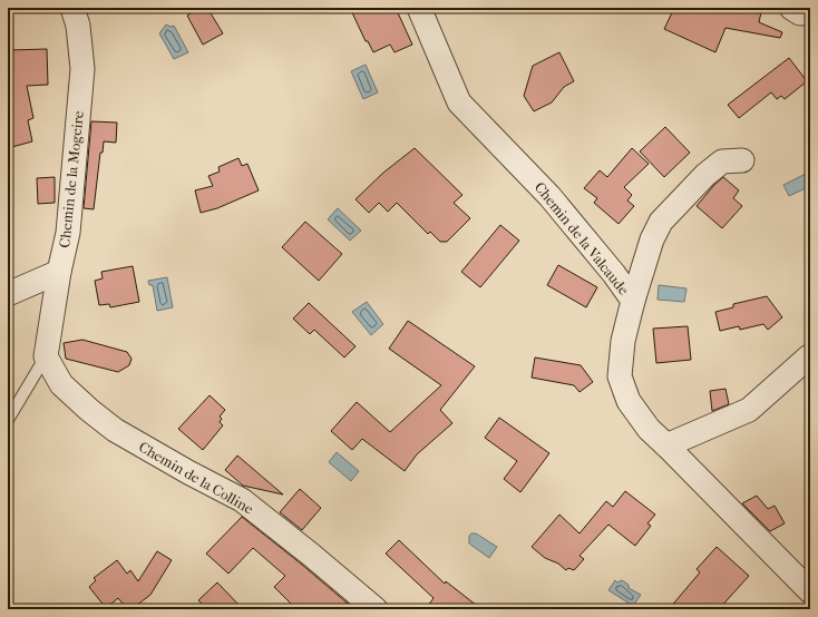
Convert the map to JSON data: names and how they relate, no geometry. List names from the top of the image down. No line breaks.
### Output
{"streets":{"street":["Chemin de la Mogeire","Chemin de la Valcaude","Chemin de la Colline"]},"crossings":[["Chemin de la Mogeire","Chemin de la Colline"]]}
